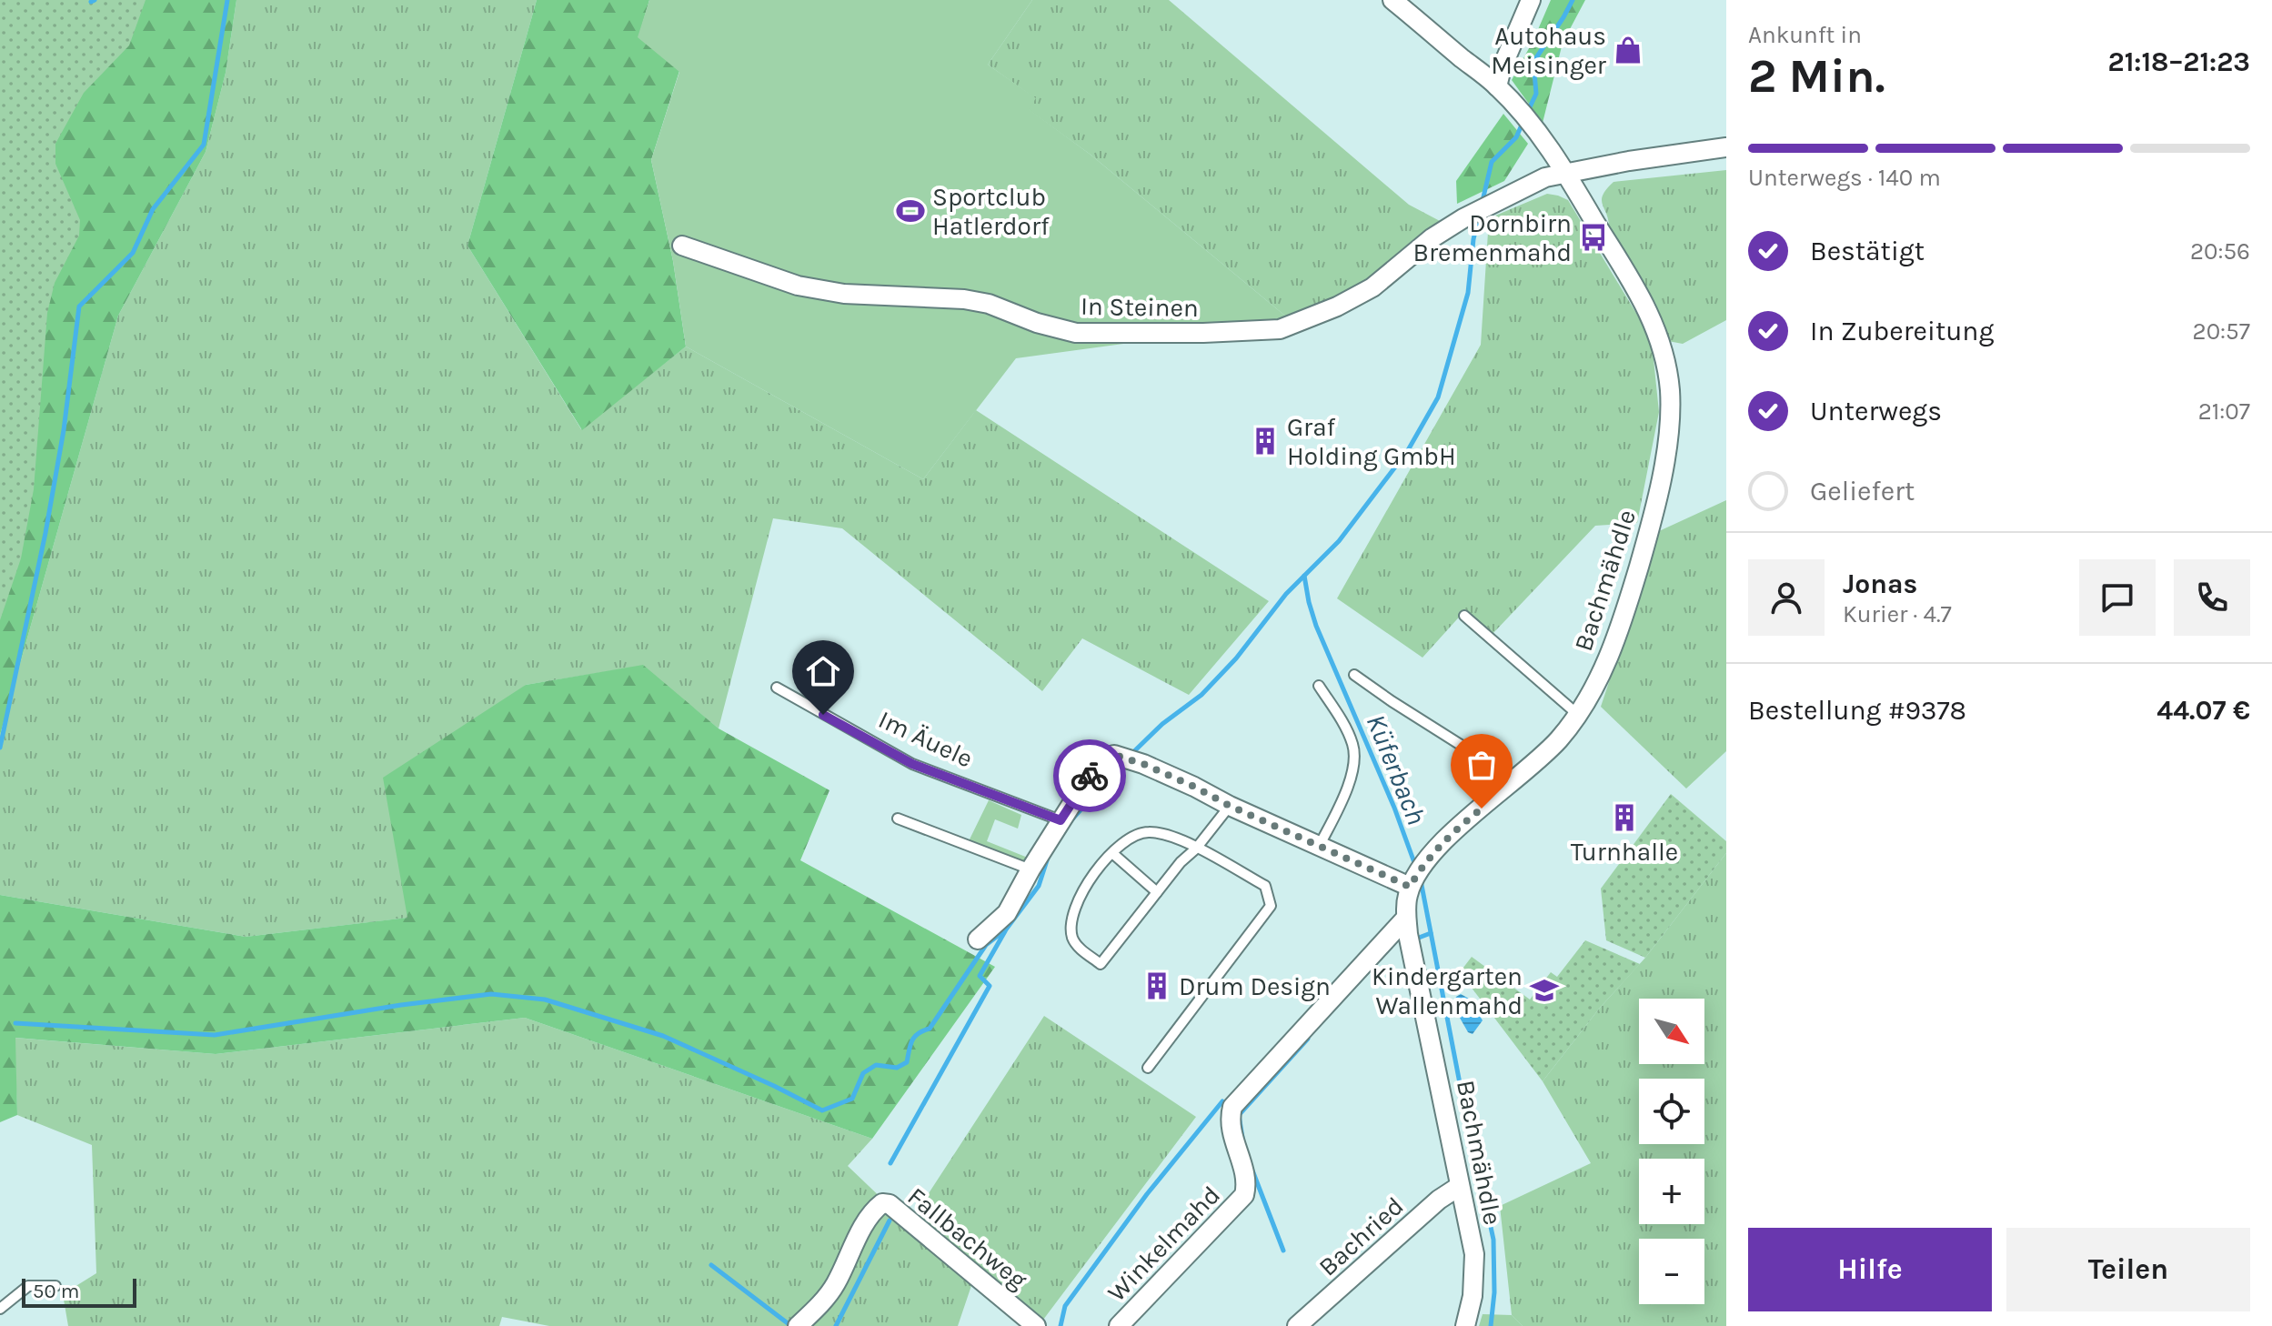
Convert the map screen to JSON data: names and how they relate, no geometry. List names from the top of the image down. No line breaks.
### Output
{"streets":{"street":["In Steinen","Bachmähdle","Bachried","Fallbachweg","Winkelmahd"],"lane":["Im Äuele"]},"crossings":[["In Steinen","Bachmähdle"],["Bachmähdle","Bachried"],["Bachmähdle","Winkelmahd"]],"water":["Küferbach"],"places":{"shop":["Autohaus Meisinger"],"sports":["Sportclub Hatlerdorf"],"bus stop":["Dornbirn Bremenmahd"],"building":["Graf Holding GmbH","Turnhalle","Drum Design"],"school or university":["Kindergarten Wallenmahd"]},"scale_bar":"50 m","north":"bottom right","page":{"heading":["2 Min.","Ankunft in","21:18–21:23"],"panel":["Jonas","Kurier · 4.7","Bestellung #9378","44.07 €"],"bar":"Unterwegs · 140 m","list":[["Bestätigt","20:56"],["In Zubereitung","20:57"],["Unterwegs","21:07"],"Geliefert"],"map_buttons":["+","−"],"buttons":["Hilfe","Teilen"],"scale":"50 m"}}
